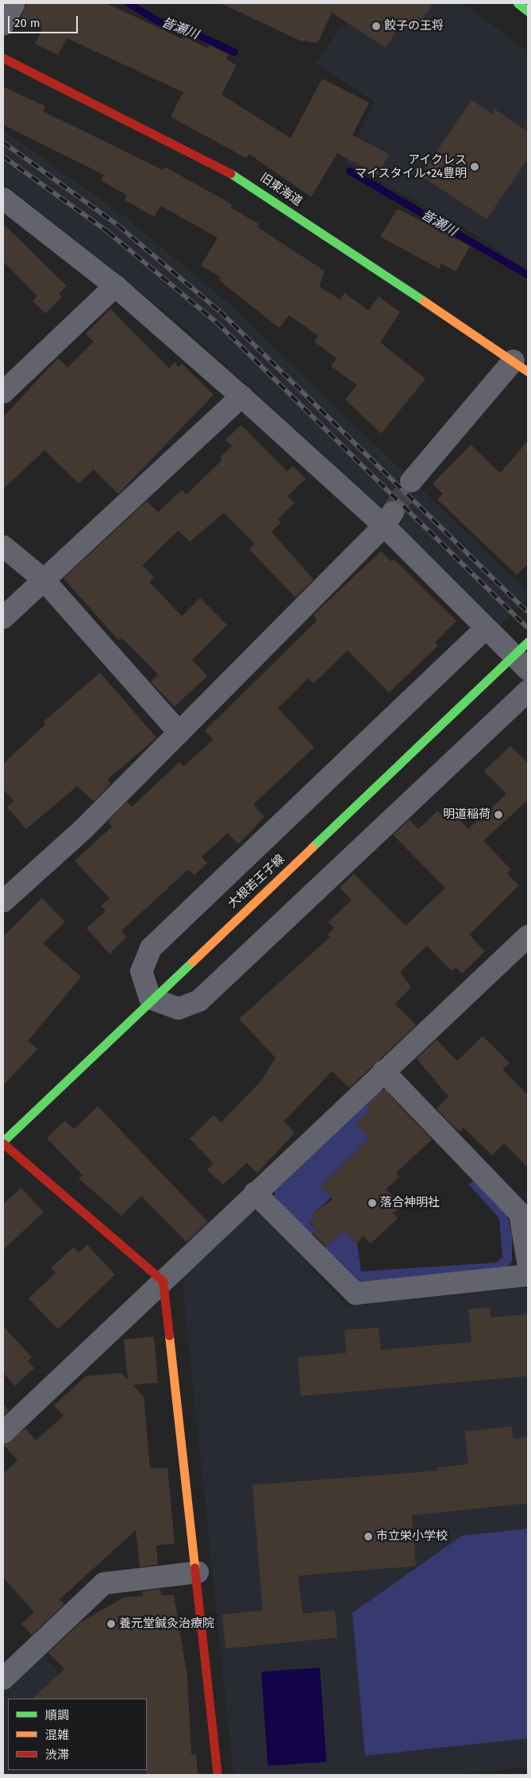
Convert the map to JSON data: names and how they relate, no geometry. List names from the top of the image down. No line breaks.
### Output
{"streets":{"main road":["旧東海道","大根若王子線"]},"water":["皆瀬川"],"places":["餃子の王将","アイクレス マイスタイル+24豊明","明道稲荷","落合神明社","市立栄小学校","養元堂鍼灸治療院"],"legend":["順調","混雑","渋滞"],"scale_bar":"20 m"}
